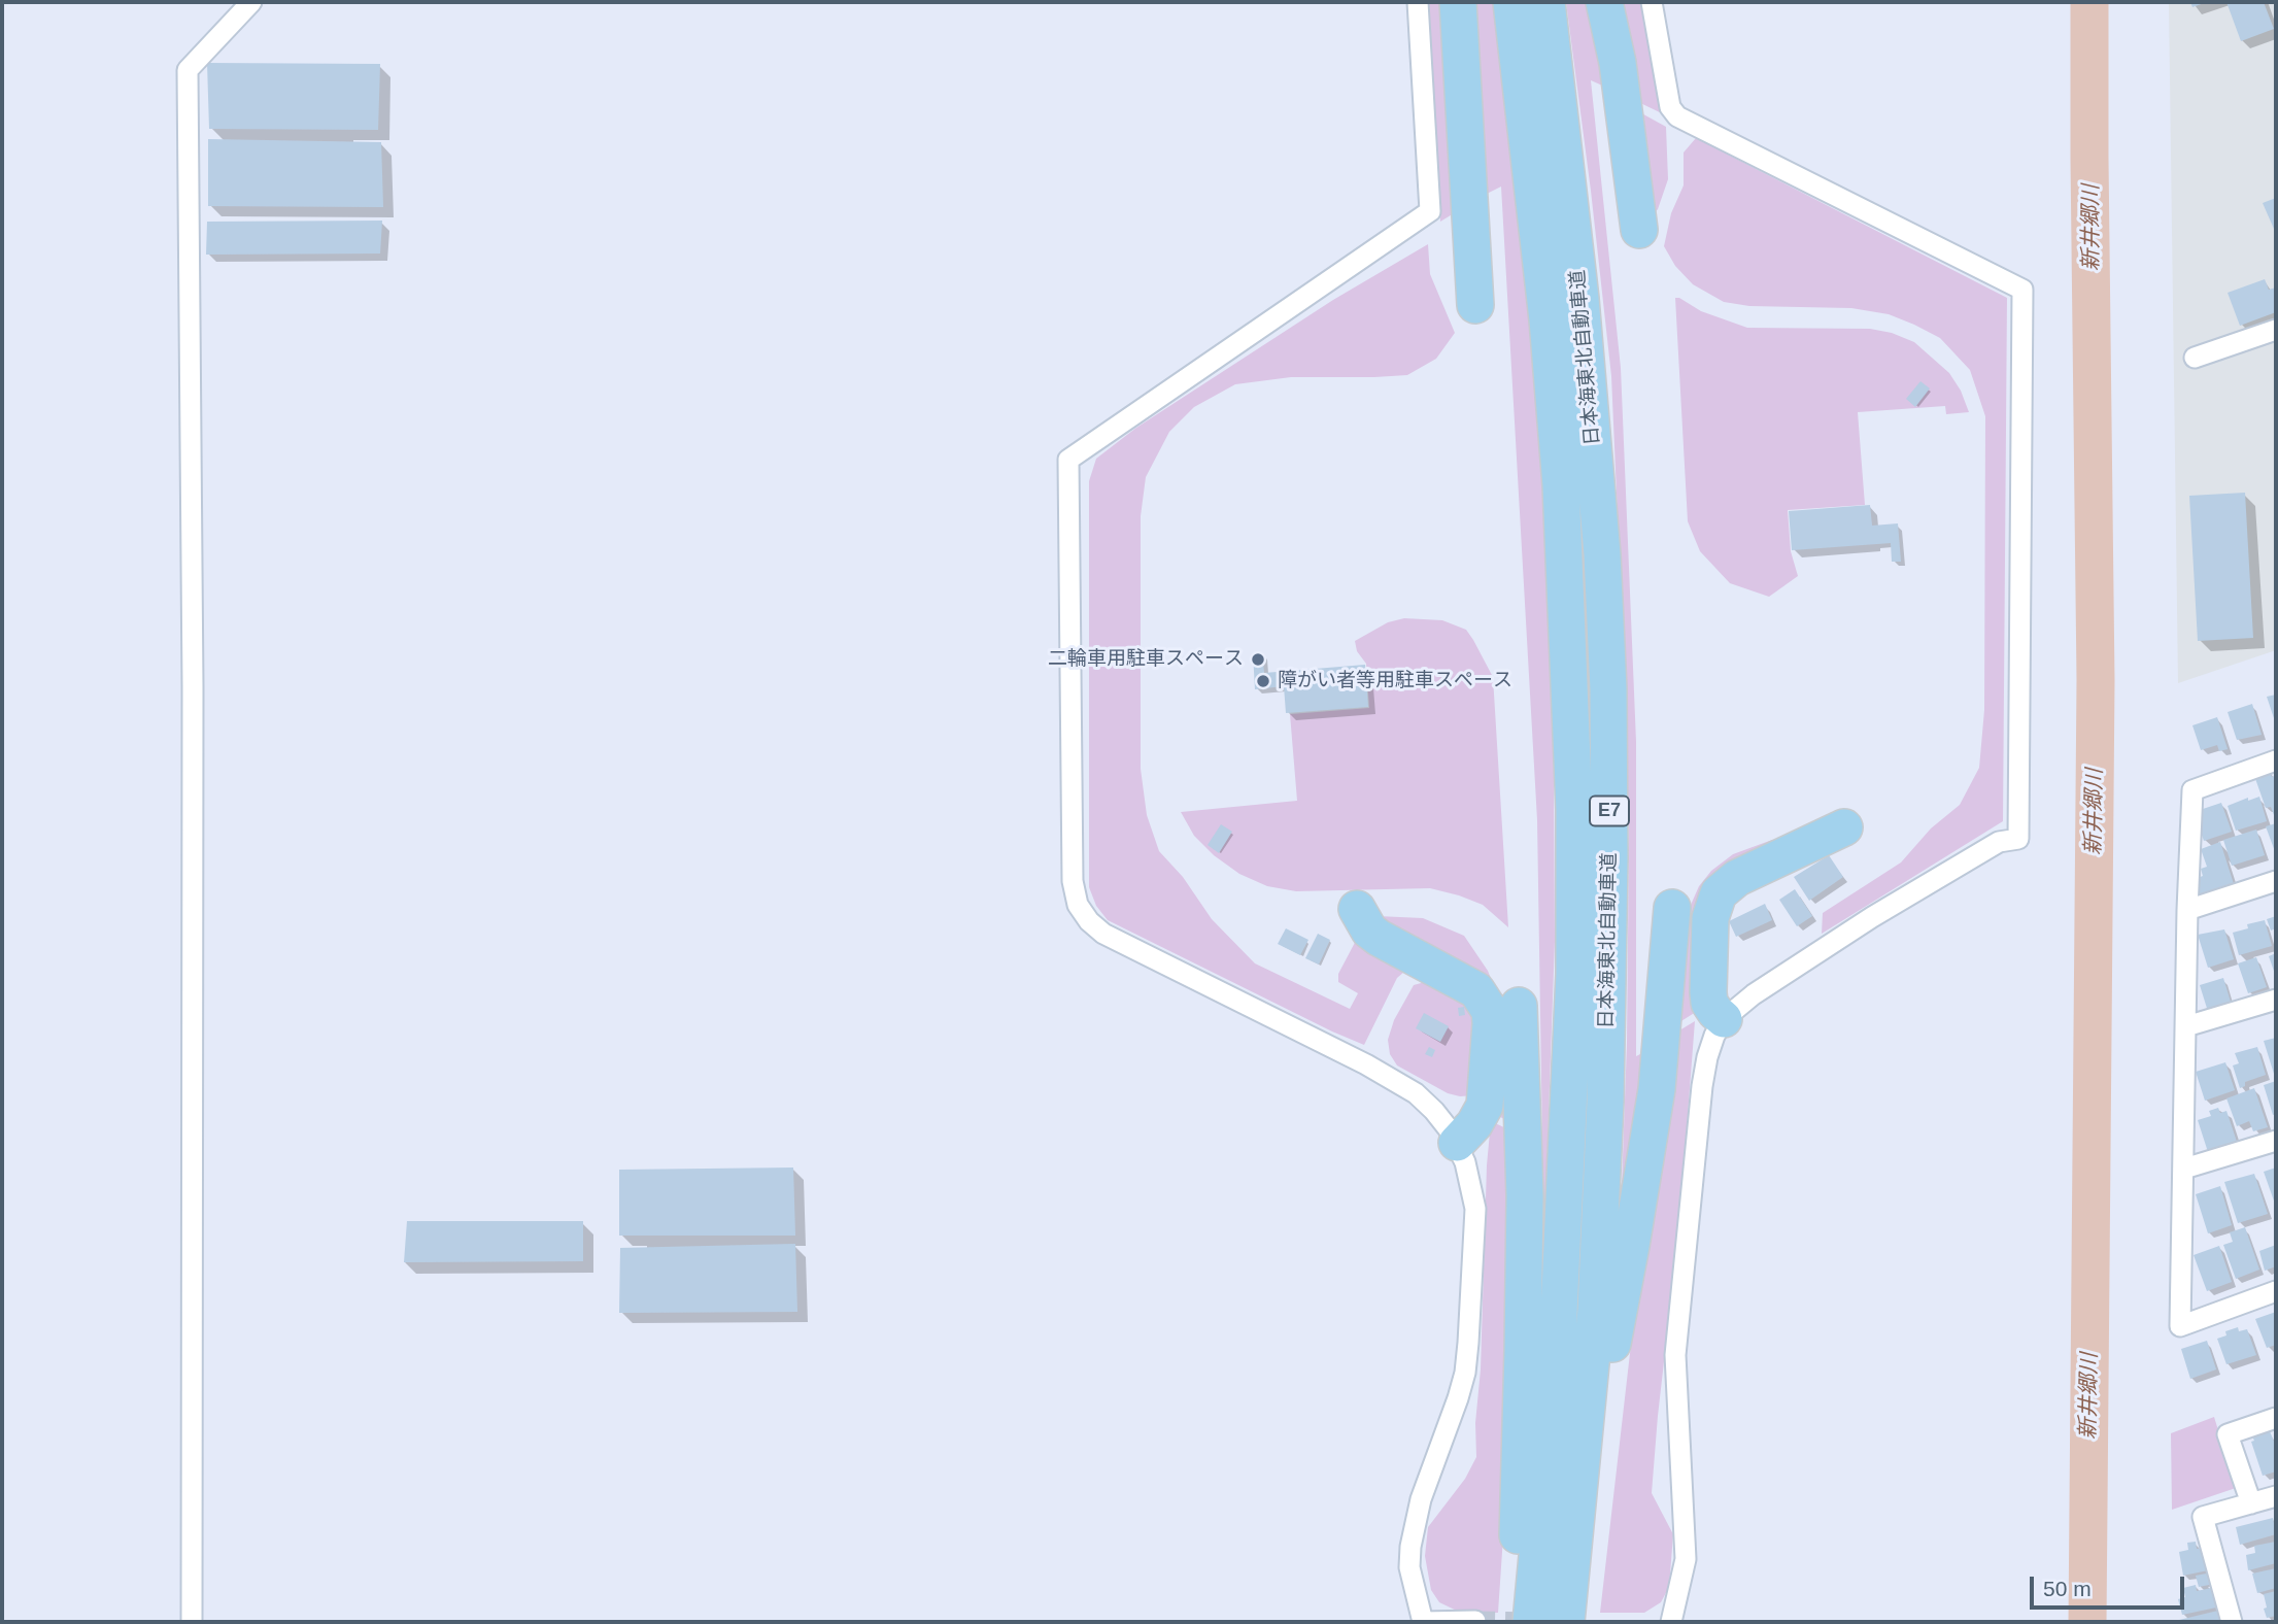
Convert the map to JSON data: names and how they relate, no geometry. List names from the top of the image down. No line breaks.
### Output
{"streets":{"highway":["日本海東北自動車道","E7"]},"water":["新井郷川"],"places":["二輪車用駐車スペース","障がい者等用駐車スペース"],"scale_bar":"50 m"}
